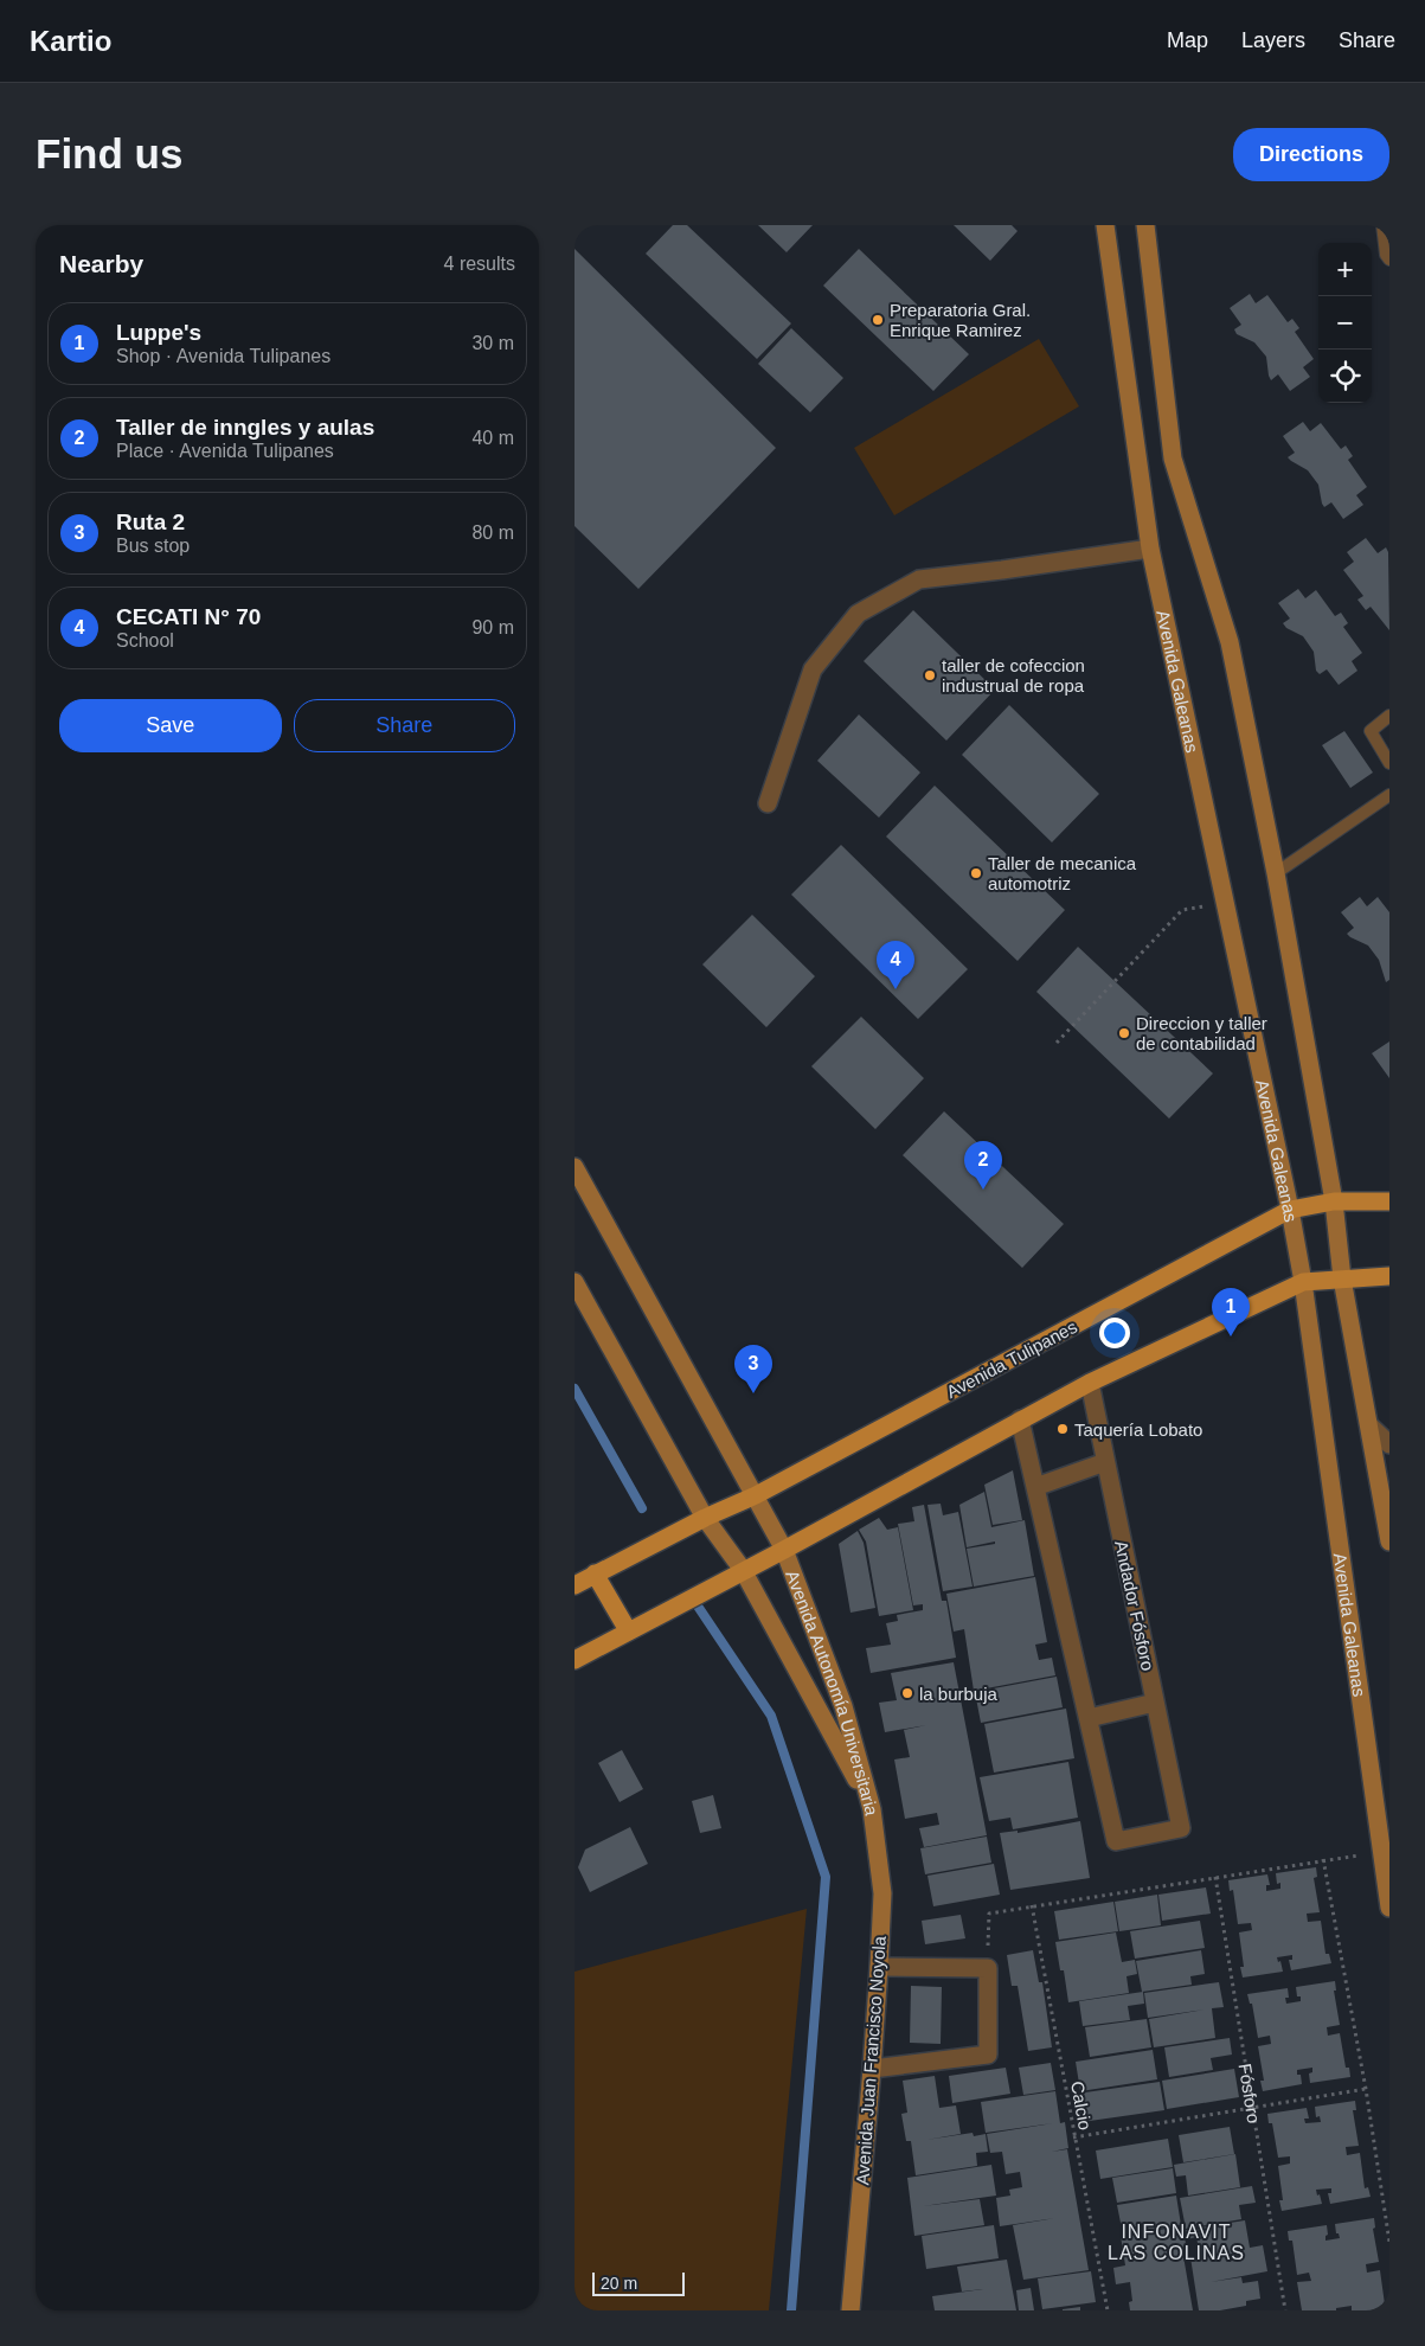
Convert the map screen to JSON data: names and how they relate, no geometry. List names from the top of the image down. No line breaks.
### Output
{"streets":{"main road":["Avenida Tulipanes"],"street":["Avenida Galeanas","Andador Fósforo","Avenida Autonomía Universitaria","Avenida Juan Francisco Noyola"],"path":["Fósforo","Calcio"]},"crossings":[["Avenida Galeanas","Avenida Tulipanes"],["Avenida Tulipanes","Avenida Autonomía Universitaria"],["Avenida Autonomía Universitaria","Avenida Juan Francisco Noyola"]],"districts":["INFONAVIT LAS COLINAS"],"places":["Preparatoria Gral. Enrique Ramirez","taller de cofeccion industrual de ropa","Taller de mecanica automotriz","Direccion y taller de contabilidad","Taquería Lobato","la burbuja"],"scale_bar":"20 m","page":{"header":"Kartio","nav":["Map","Layers","Share"],"buttons":["Directions",["Save","Share"]],"title":"Find us","heading":["Nearby","4 results"],"map_buttons":["+","−"],"list":[{"mark":"1","name":"Luppe's","note":"Shop · Avenida Tulipanes","value":"30 m"},{"mark":"2","name":"Taller de inngles y aulas","note":"Place · Avenida Tulipanes","value":"40 m"},{"mark":"3","name":"Ruta 2","note":"Bus stop","value":"80 m"},{"mark":"4","name":"CECATI N° 70","note":"School","value":"90 m"}],"pins":["4","2","1","3"],"scale":"20 m"}}
